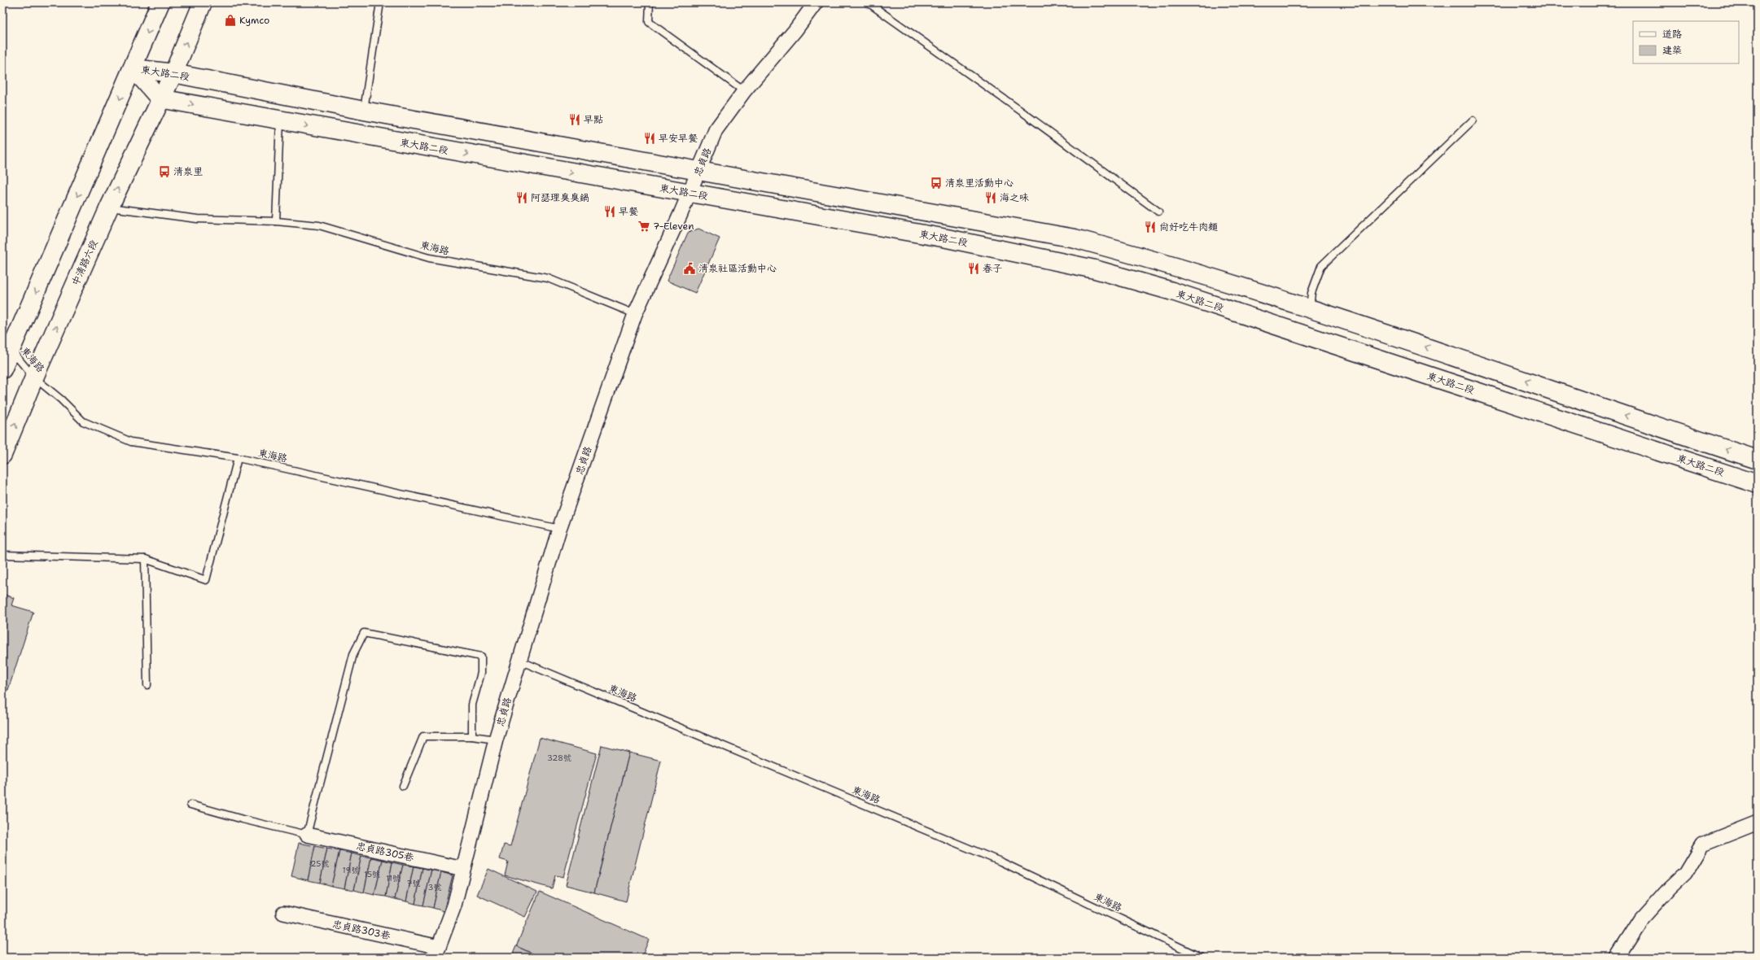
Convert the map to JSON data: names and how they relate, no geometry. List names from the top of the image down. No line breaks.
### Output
{"streets":{"street":["東大路二段","忠貞路","中清路六段","忠貞路305巷","忠貞路303巷"],"lane":["東海路"]},"crossings":[["東大路二段","忠貞路"],["東大路二段","中清路六段"],["忠貞路","東海路"],["忠貞路","忠貞路305巷"],["忠貞路","忠貞路303巷"],["東海路","中清路六段"]],"places":{"shop":["Kymco"],"restaurant":["早點","早安早餐","阿瑟理臭臭鍋","海之味","早餐","尚好吃牛肉麵","春子"],"bus stop":["清泉里","清泉里活動中心"],"supermarket":["7-Eleven"],"public building":["清泉社區活動中心"]},"house_numbers":["328號","25號","19號","15號","11號","7號","3號"],"legend":["道路","建築"]}
